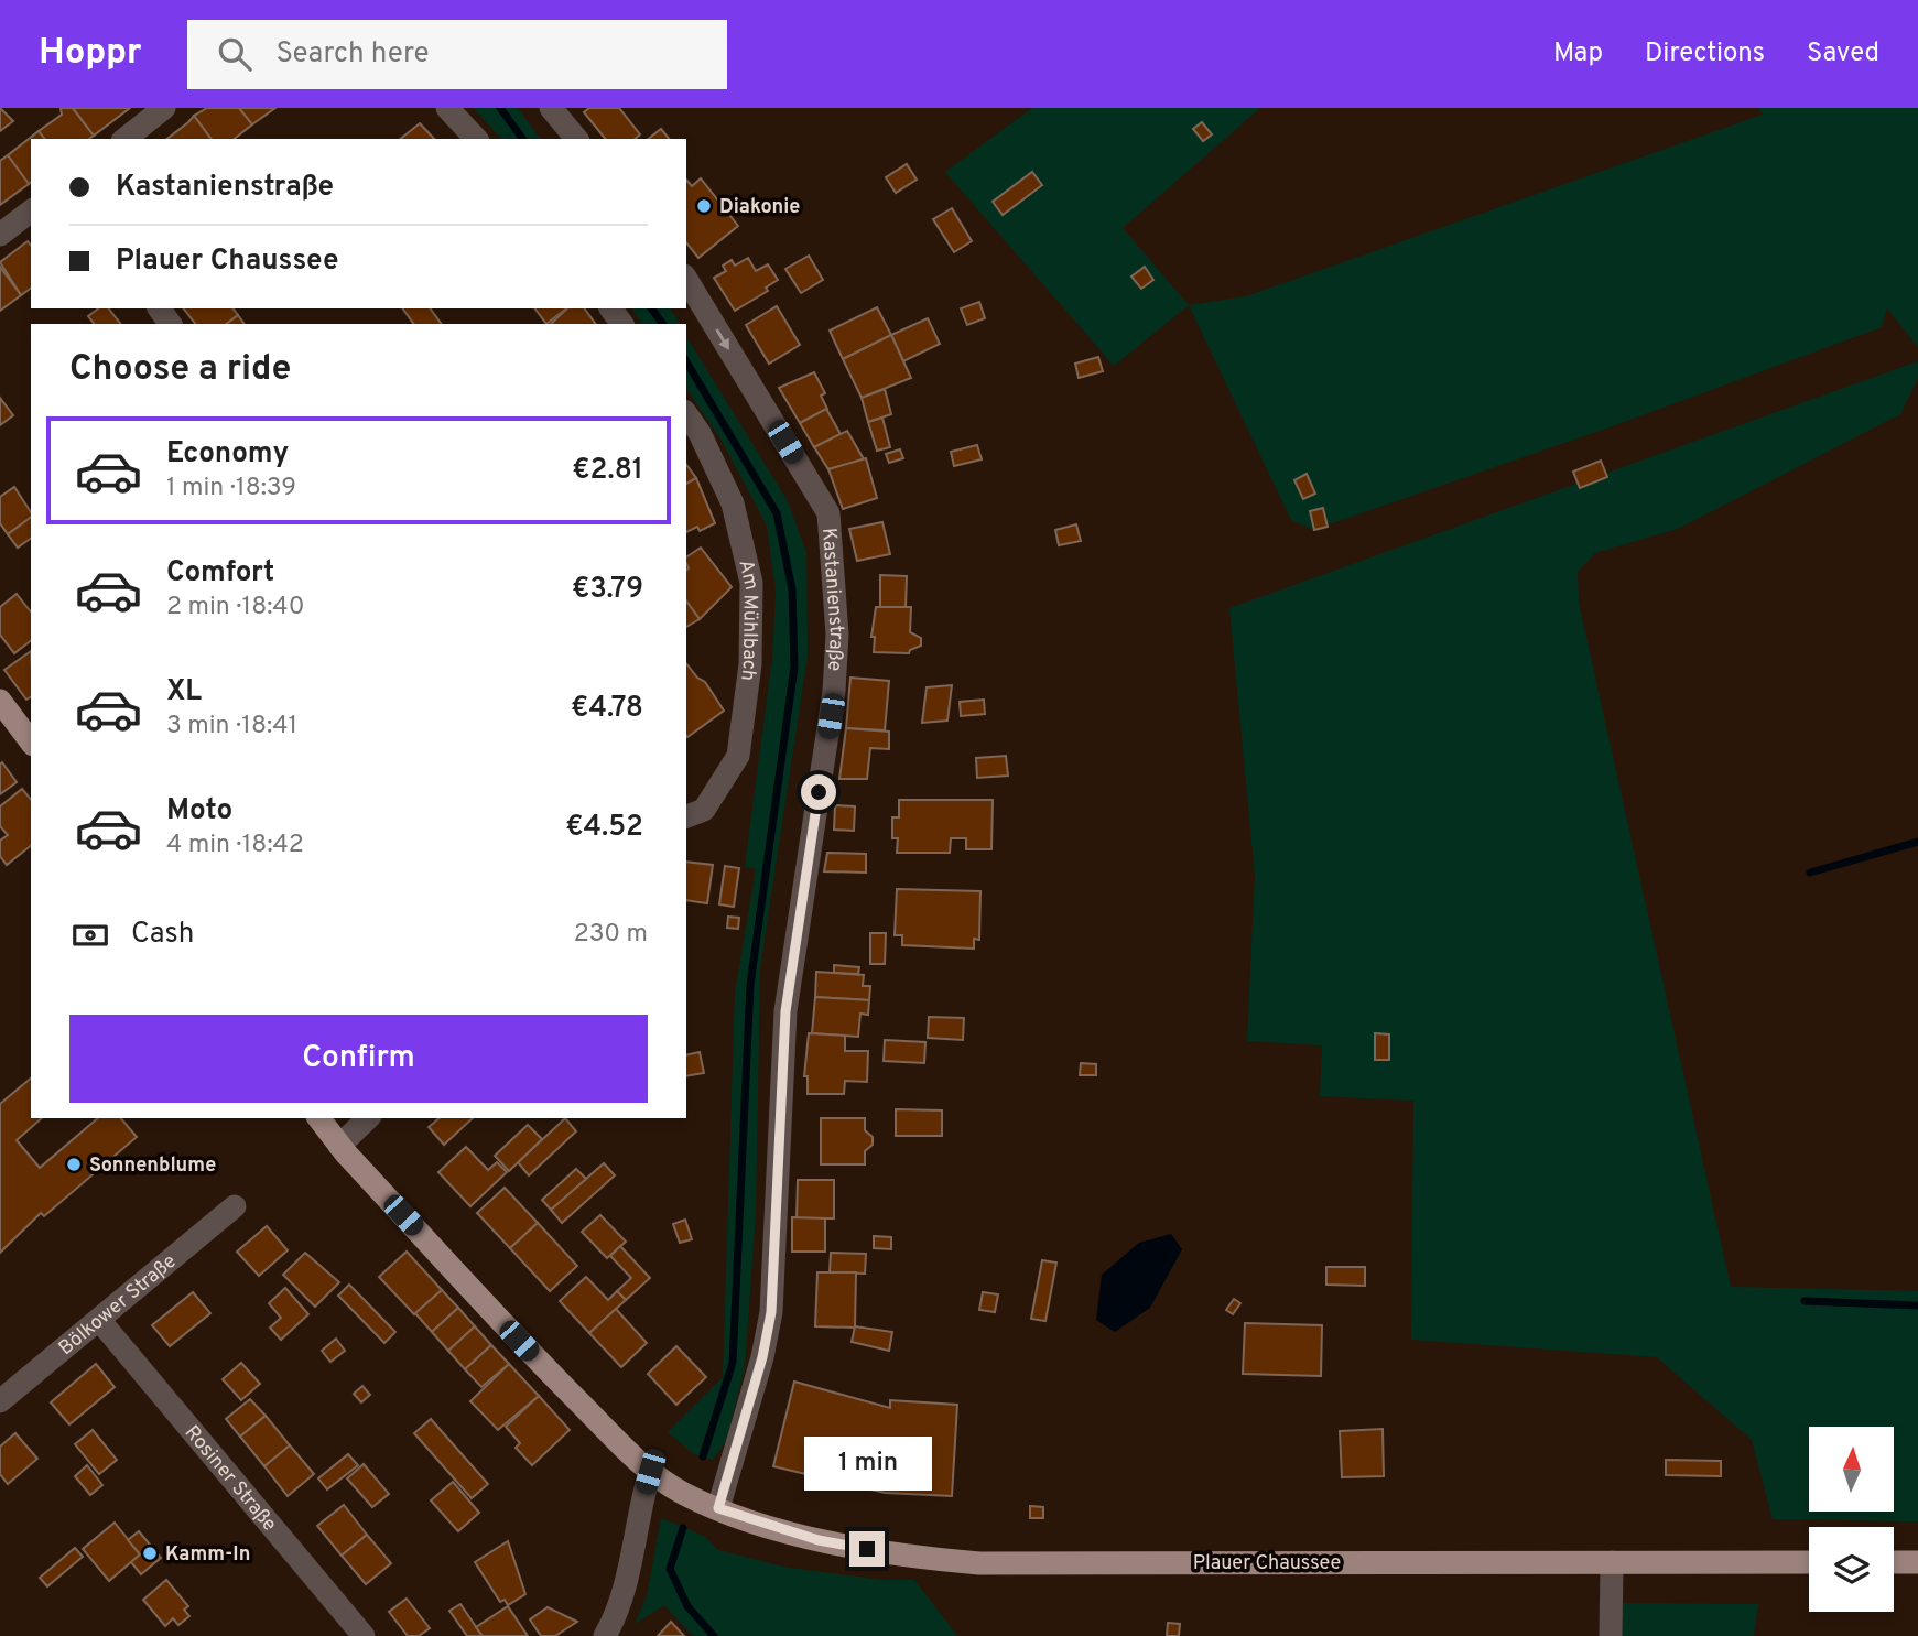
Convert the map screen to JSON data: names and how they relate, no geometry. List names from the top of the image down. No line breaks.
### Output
{"streets":{"main road":["Plauer Chaussee"],"street":["Kastanienstraße","Am Mühlbach","Bölkower Straße","Rosiner Straße"]},"crossings":[["Kastanienstraße","Plauer Chaussee"],["Bölkower Straße","Rosiner Straße"]],"one_way":["Kastanienstraße"],"places":["Diakonie","Sonnenblume","Kamm-In"],"north":"top","page":{"header":"Hoppr","search":"Search here","nav":["Map","Directions","Saved"],"banner":["Kastanienstraße","Plauer Chaussee"],"heading":"Choose a ride","list":[{"name":"Economy","note":"1 min · 18:39","value":"€2.81"},{"name":"Comfort","note":"2 min · 18:40","value":"€3.79"},{"name":"XL","note":"3 min · 18:41","value":"€4.78"},{"name":"Moto","note":"4 min · 18:42","value":"€4.52"}],"pay":["Cash","230 m"],"buttons":"Confirm","bubble":"1 min"}}
